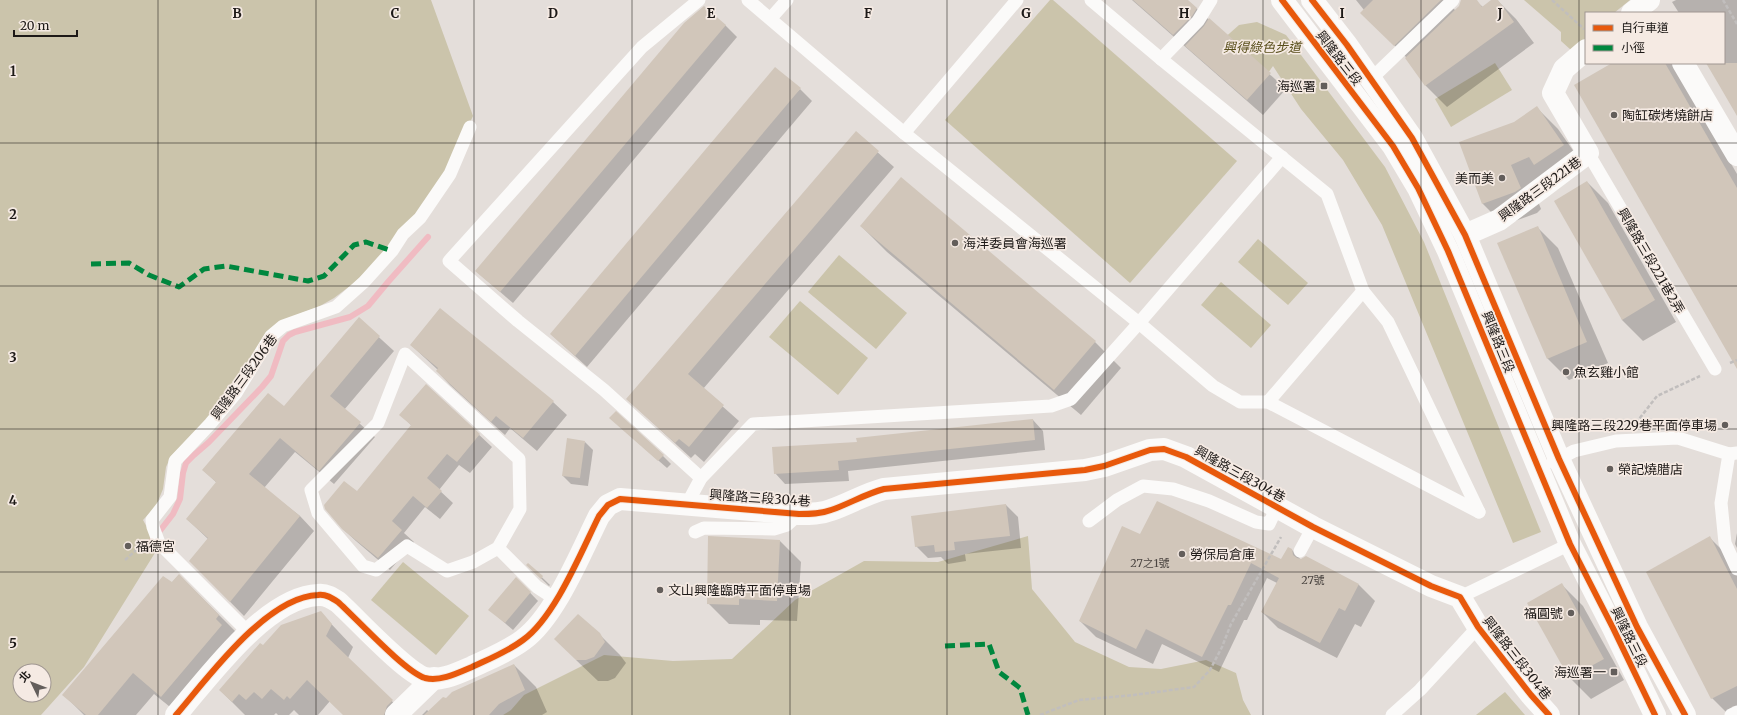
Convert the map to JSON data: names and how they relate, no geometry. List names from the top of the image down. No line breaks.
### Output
{"streets":{"street":["興隆路三段","興隆路三段221巷","興隆路三段304巷"],"lane":["興隆路三段221巷2弄","興隆路三段206巷"]},"crossings":[["興隆路三段","興隆路三段221巷"],["興隆路三段221巷","興隆路三段221巷2弄"],["興隆路三段206巷","興隆路三段304巷"]],"parks":["興得綠色步道"],"places":{"transit":["海巡署","海巡署一"],"other":["陶缸碳烤燒餅店","美而美","海洋委員會海巡署","魚玄雞小館","興隆路三段229巷平面停車場","榮記燒腊店","福德宮","勞保局倉庫","文山興隆臨時平面停車場","福圓號"]},"house_numbers":["27之1號","27號"],"legend":["自行車道","小徑"],"scale_bar":"20 m","north":"top left","grid":{"columns":["B","C","D","E","F","G","H","I","J"],"rows":["1","2","3","4","5"]}}
